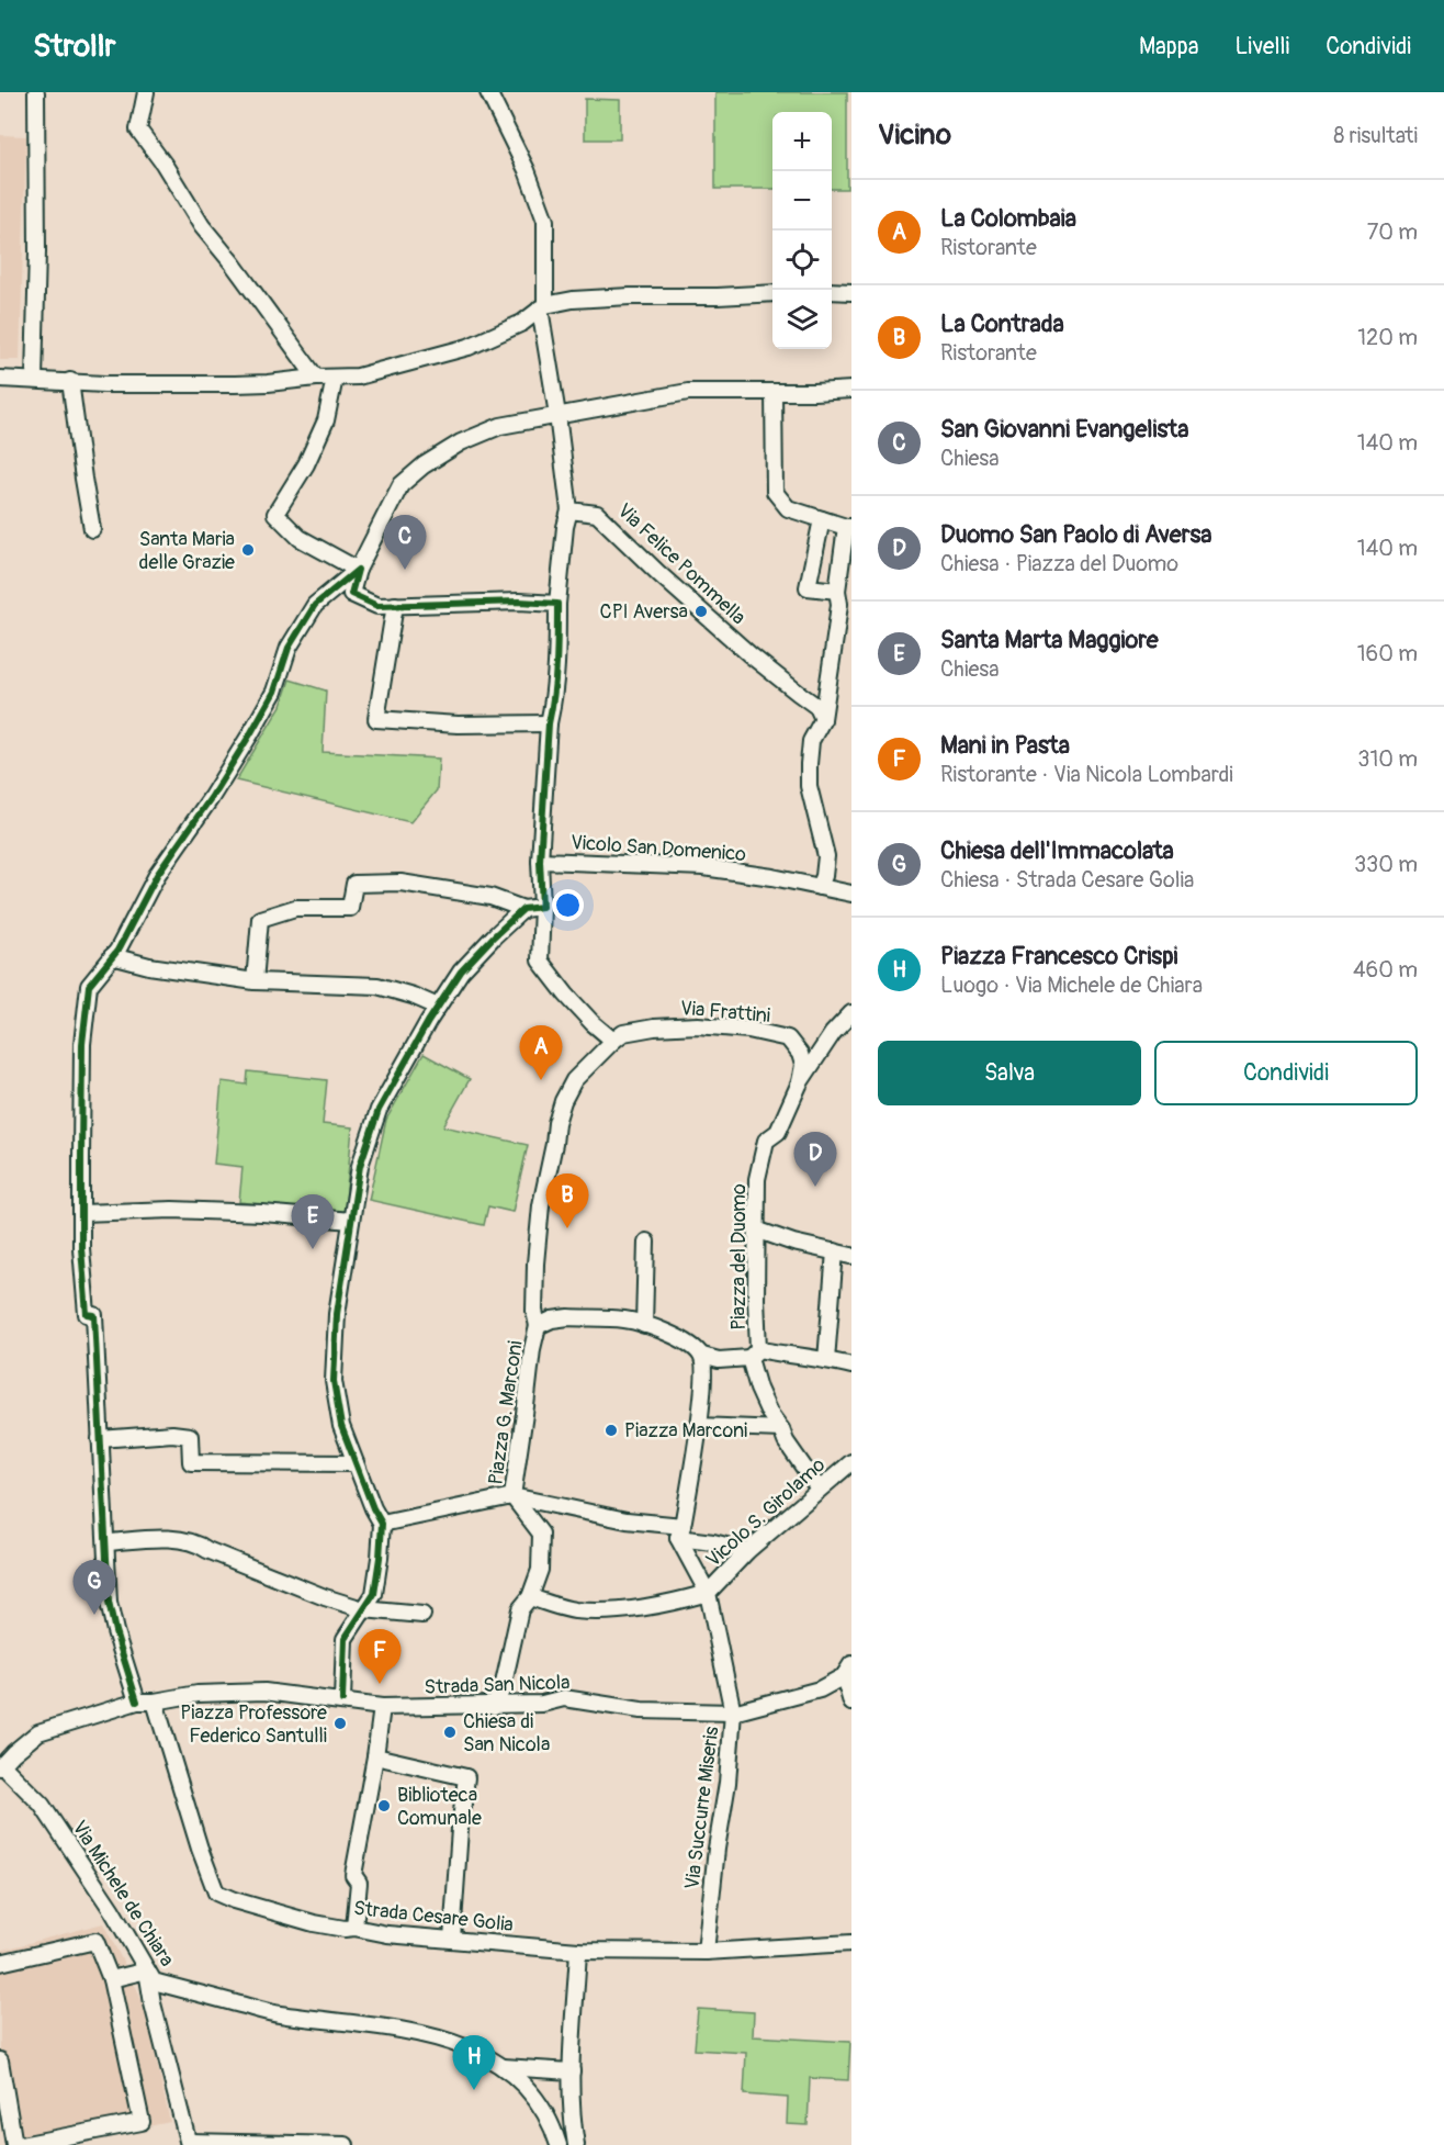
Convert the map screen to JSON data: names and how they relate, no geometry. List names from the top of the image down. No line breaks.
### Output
{"streets":{"street":["Via Felice Pommella","Vicolo San Domenico","Via Frattini","Piazza del Duomo","Piazza G. Marconi","Vicolo S. Girolamo","Strada San Nicola","Via Succurre Miseris","Via Michele de Chiara","Strada Cesare Golia"]},"crossings":[["Via Frattini","Piazza del Duomo"],["Piazza G. Marconi","Vicolo S. Girolamo"],["Piazza G. Marconi","Via Succurre Miseris"],["Vicolo S. Girolamo","Via Succurre Miseris"],["Strada San Nicola","Via Succurre Miseris"],["Strada San Nicola","Via Michele de Chiara"],["Strada San Nicola","Strada Cesare Golia"],["Via Succurre Miseris","Strada Cesare Golia"]],"places":["Santa Maria delle Grazie","CPI Aversa","Piazza Marconi","Piazza Professore Federico Santulli","Chiesa di San Nicola","Biblioteca Comunale"],"page":{"header":"Strollr","nav":["Mappa","Livelli","Condividi"],"heading":["Vicino","8 risultati"],"map_buttons":["+","−"],"list":[{"mark":"A","name":"La Colombaia","note":"Ristorante","value":"70 m"},{"mark":"B","name":"La Contrada","note":"Ristorante","value":"120 m"},{"mark":"C","name":"San Giovanni Evangelista","note":"Chiesa","value":"140 m"},{"mark":"D","name":"Duomo San Paolo di Aversa","note":"Chiesa · Piazza del Duomo","value":"140 m"},{"mark":"E","name":"Santa Marta Maggiore","note":"Chiesa","value":"160 m"},{"mark":"F","name":"Mani in Pasta","note":"Ristorante · Via Nicola Lombardi","value":"310 m"},{"mark":"G","name":"Chiesa dell'Immacolata","note":"Chiesa · Strada Cesare Golia","value":"330 m"},{"mark":"H","name":"Piazza Francesco Crispi","note":"Luogo · Via Michele de Chiara","value":"460 m"}],"pins":["C","A","D","B","E","G","F","H"],"buttons":["Salva","Condividi"]}}
